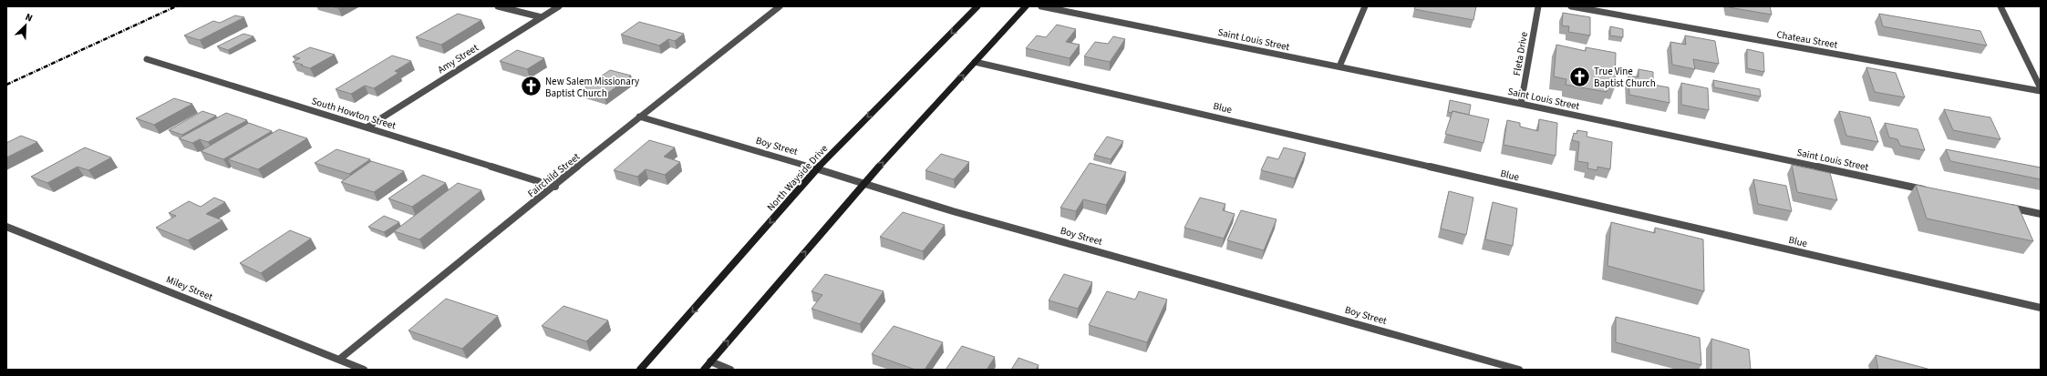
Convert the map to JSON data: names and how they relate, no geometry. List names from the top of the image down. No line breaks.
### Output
{"streets":{"main road":["North Wayside Drive"],"street":["Saint Louis Street","Chateau Street","Fleta Drive","Amy Street","Blue","South Howton Street","Boy Street","Fairchild Street","Miley Street"]},"crossings":[["Saint Louis Street","Fleta Drive"],["Amy Street","South Howton Street"],["South Howton Street","Fairchild Street"],["Boy Street","Fairchild Street"],["Boy Street","North Wayside Drive"],["Fairchild Street","Miley Street"]],"places":{"church":["True Vine Baptist Church","New Salem Missionary Baptist Church"]},"north":"top right"}
